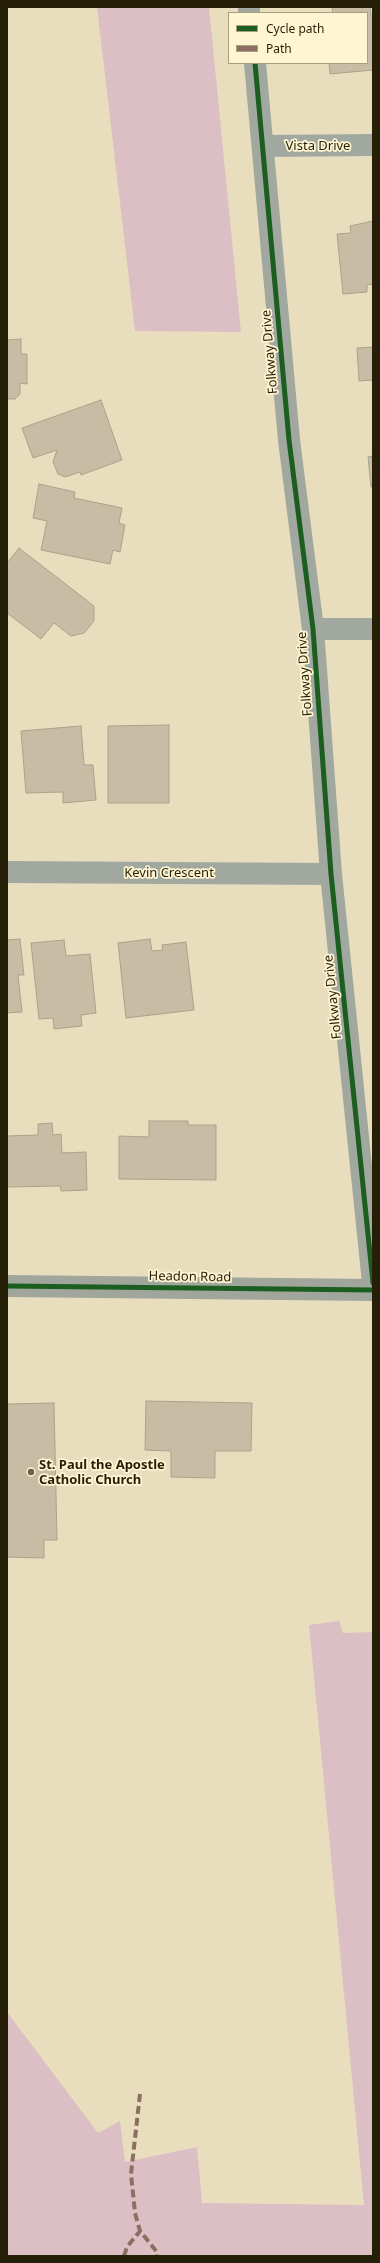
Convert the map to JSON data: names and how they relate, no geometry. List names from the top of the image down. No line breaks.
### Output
{"streets":{"street":["Vista Drive","Folkway Drive","Kevin Crescent","Headon Road"]},"crossings":[["Vista Drive","Folkway Drive"],["Folkway Drive","Kevin Crescent"]],"places":["St. Paul the Apostle Catholic Church"],"legend":["Cycle path","Path"]}
